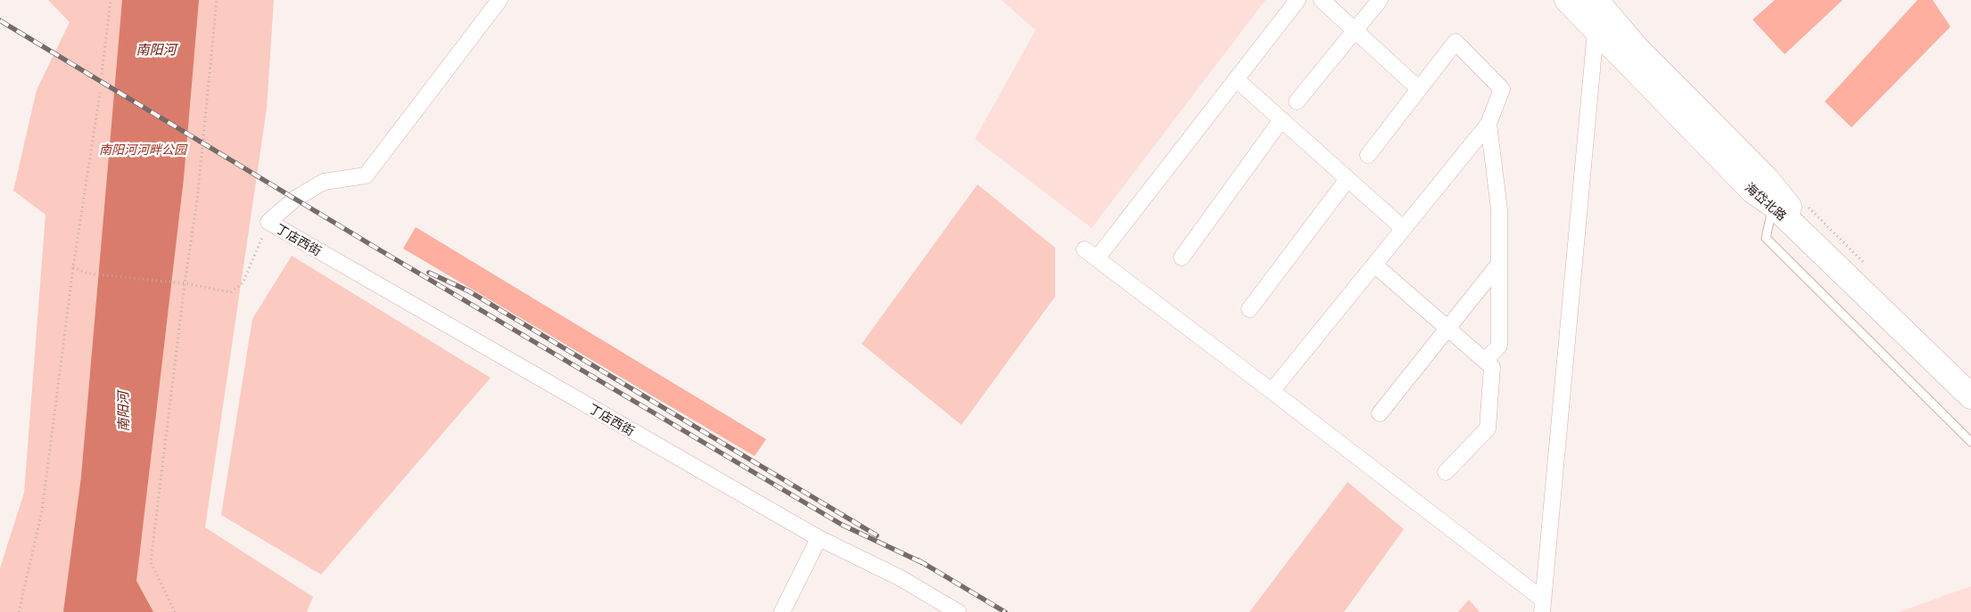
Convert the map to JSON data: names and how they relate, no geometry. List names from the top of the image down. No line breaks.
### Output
{"streets":{"main road":["海岱北路"],"street":["丁店西街"]},"water":["南阳河"],"parks":["南阳河河畔公园"]}
